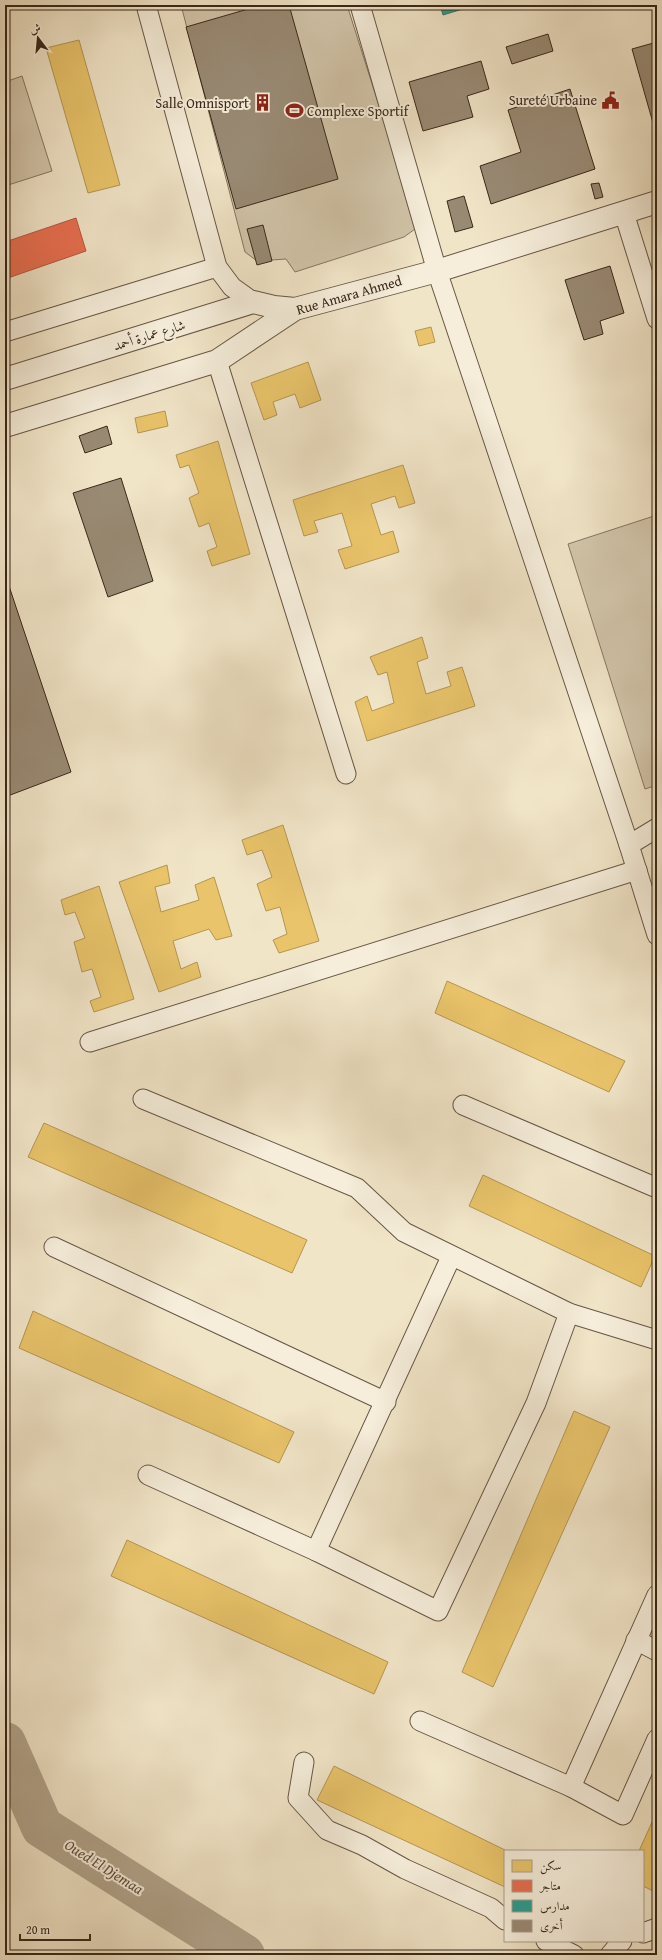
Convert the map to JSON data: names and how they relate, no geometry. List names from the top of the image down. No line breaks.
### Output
{"streets":{"street":["Rue Amara Ahmed","شارع عمارة أحمد"]},"water":["Oued El Djemaa"],"places":{"public building":["Sureté Urbaine"],"building":["Salle Omnisport"],"sports":["Complexe Sportif"]},"legend":["سكن","متاجر","مدارس","أخرى"],"scale_bar":"20 m","north":"top"}
